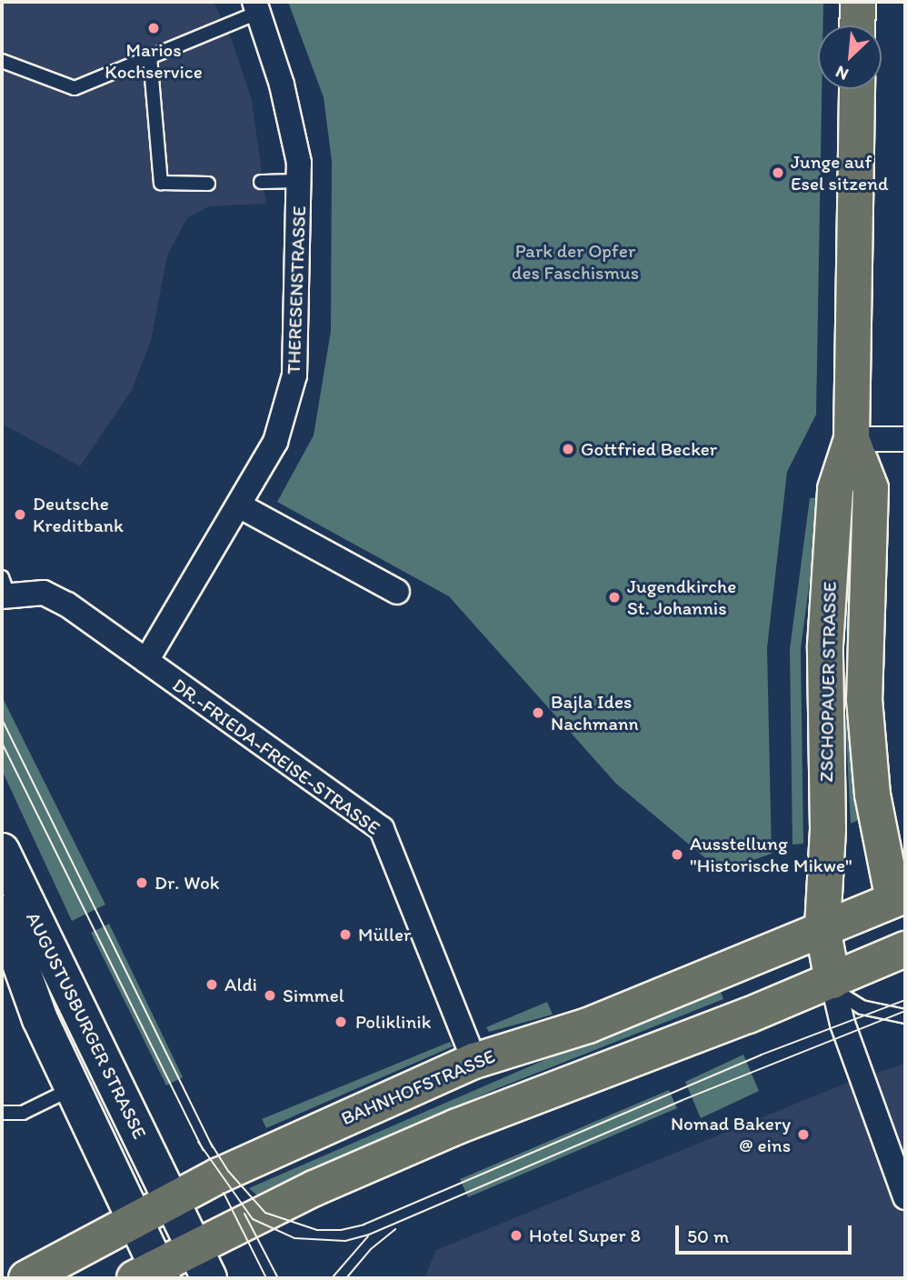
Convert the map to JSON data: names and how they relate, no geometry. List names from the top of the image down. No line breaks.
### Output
{"streets":{"main road":["ZSCHOPAUER STRASSE","AUGUSTUSBURGER STRASSE","BAHNHOFSTRASSE"],"street":["THERESENSTRASSE","DR.-FRIEDA-FREISE-STRASSE"]},"crossings":[["THERESENSTRASSE","DR.-FRIEDA-FREISE-STRASSE"],["ZSCHOPAUER STRASSE","BAHNHOFSTRASSE"],["DR.-FRIEDA-FREISE-STRASSE","BAHNHOFSTRASSE"],["AUGUSTUSBURGER STRASSE","BAHNHOFSTRASSE"]],"parks":["Park der Opfer des Faschismus"],"places":["Marios Kochservice","Junge auf Esel sitzend","Gottfried Becker","Deutsche Kreditbank","Jugendkirche St. Johannis","Bajla Ides Nachmann","Ausstellung \"Historische Mikwe\"","Dr. Wok","Müller","Aldi","Simmel","Poliklinik","Nomad Bakery @ eins","Hotel Super 8"],"scale_bar":"50 m","north":"bottom left"}
